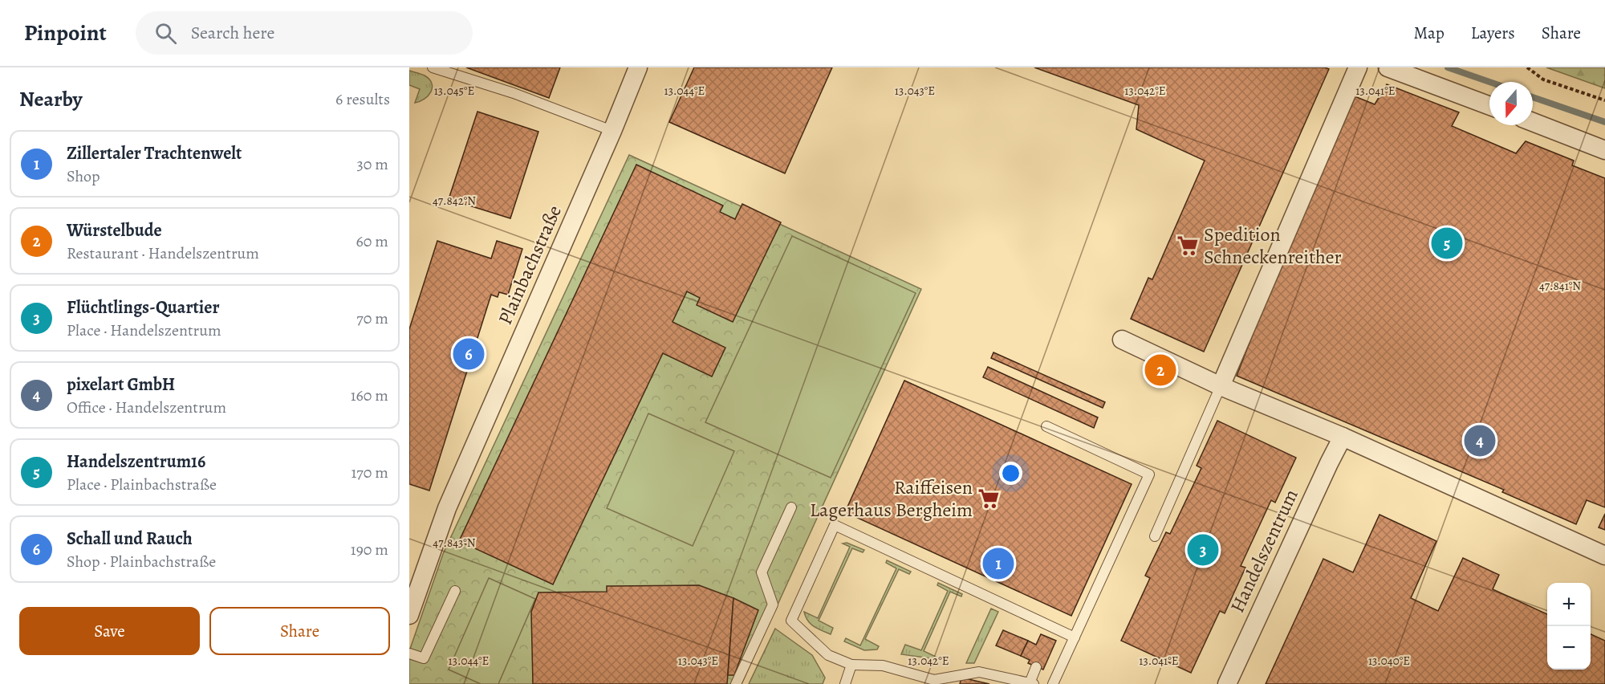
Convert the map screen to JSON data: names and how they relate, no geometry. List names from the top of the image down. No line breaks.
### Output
{"streets":{"street":["Plainbachstraße","Handelszentrum"]},"places":{"supermarket":["Spedition Schneckenreither","Raiffeisen Lagerhaus Bergheim"]},"north":"bottom","page":{"header":"Pinpoint","search":"Search here","nav":["Map","Layers","Share"],"heading":["Nearby","6 results"],"list":[{"mark":"1","name":"Zillertaler Trachtenwelt","note":"Shop","value":"30 m"},{"mark":"2","name":"Würstelbude","note":"Restaurant · Handelszentrum","value":"60 m"},{"mark":"3","name":"Flüchtlings-Quartier","note":"Place · Handelszentrum","value":"70 m"},{"mark":"4","name":"pixelart GmbH","note":"Office · Handelszentrum","value":"160 m"},{"mark":"5","name":"Handelszentrum16","note":"Place · Plainbachstraße","value":"170 m"},{"mark":"6","name":"Schall und Rauch","note":"Shop · Plainbachstraße","value":"190 m"}],"pins":["5","6","2","4","3","1"],"map_buttons":["+","−"],"buttons":["Save","Share"]},"coordinates":["13.045°E","13.044°E","13.043°E","13.042°E","13.041°E","47.842°N","47.841°N","47.843°N","13.040°E"]}
